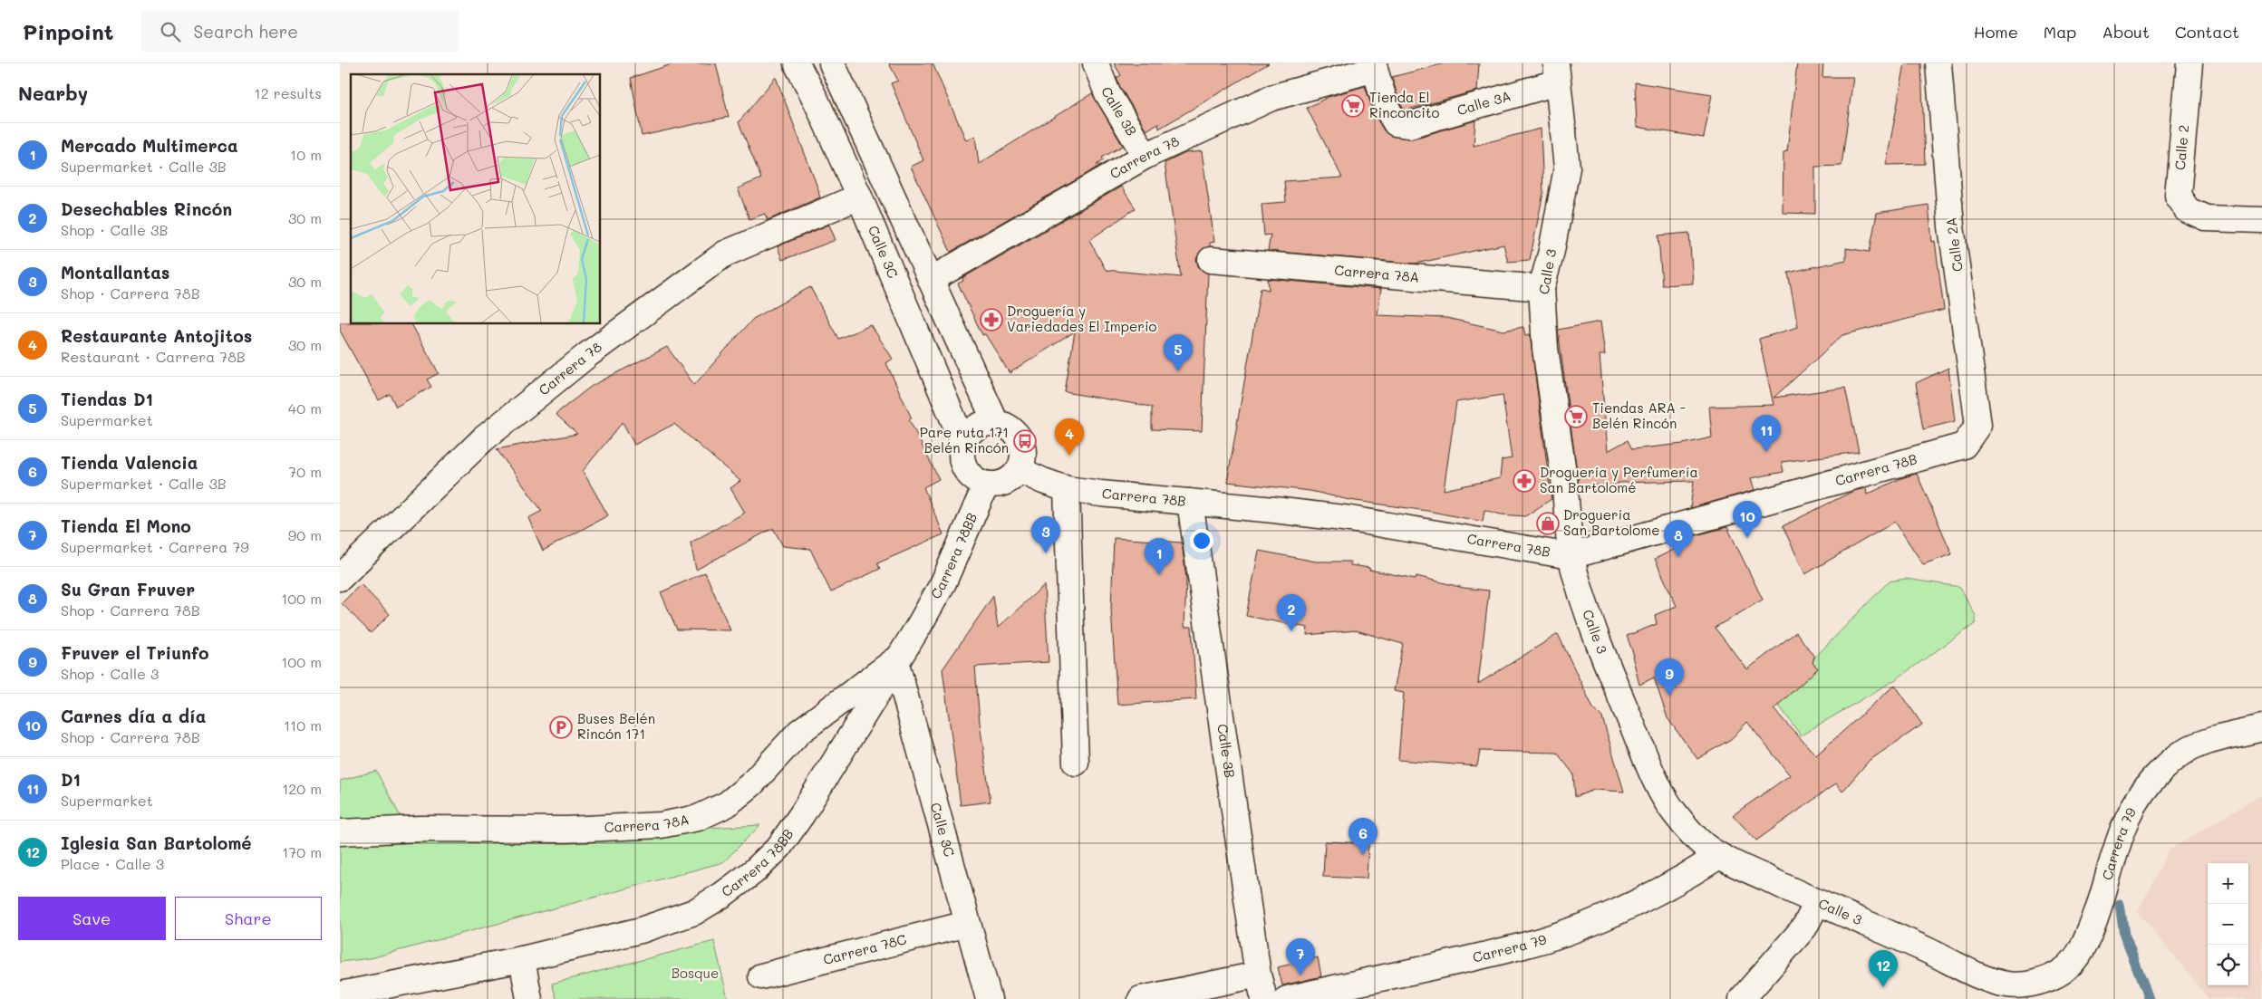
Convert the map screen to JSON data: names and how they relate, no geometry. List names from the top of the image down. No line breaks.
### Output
{"streets":{"street":["Calle 3A","Calle 3B","Calle 2","Carrera 78","Calle 2A","Calle 3C","Calle 3","Carrera 78A","Carrera 78B","Carrera 78BB","Carrera 79","Carrera 78C"]},"crossings":[["Calle 3A","Carrera 78"],["Calle 3A","Calle 3"],["Calle 3B","Carrera 78"],["Calle 3B","Carrera 78B"],["Carrera 78","Calle 3C"],["Calle 2A","Carrera 78B"],["Calle 3C","Carrera 78A"],["Calle 3C","Carrera 78B"],["Calle 3C","Carrera 78BB"],["Calle 3C","Carrera 78C"],["Calle 3","Carrera 78A"],["Calle 3","Carrera 78B"],["Calle 3","Carrera 79"],["Carrera 78A","Carrera 78BB"],["Carrera 78B","Carrera 78BB"]],"parks":["Bosque"],"places":{"supermarket":["Tienda El Rinconcito","Tiendas ARA - Belén Rincón"],"pharmacy":["Droguería y Variedades El Imperio","Droguería y Perfumería San Bartolomé"],"bus stop":["Pare ruta 171 Belén Rincón"],"shop":["Droguería San Bartolome"],"parking":["Buses Belén Rincón 171"]},"page":{"header":"Pinpoint","search":"Search here","nav":["Home","Map","About","Contact"],"heading":["Nearby","12 results"],"list":[{"mark":"1","name":"Mercado Multimerca","note":"Supermarket · Calle 3B","value":"10 m"},{"mark":"2","name":"Desechables Rincón","note":"Shop · Calle 3B","value":"30 m"},{"mark":"3","name":"Montallantas","note":"Shop · Carrera 78B","value":"30 m"},{"mark":"4","name":"Restaurante Antojitos","note":"Restaurant · Carrera 78B","value":"30 m"},{"mark":"5","name":"Tiendas D1","note":"Supermarket","value":"40 m"},{"mark":"6","name":"Tienda Valencia","note":"Supermarket · Calle 3B","value":"70 m"},{"mark":"7","name":"Tienda El Mono","note":"Supermarket · Carrera 79","value":"90 m"},{"mark":"8","name":"Su Gran Fruver","note":"Shop · Carrera 78B","value":"100 m"},{"mark":"9","name":"Fruver el Triunfo","note":"Shop · Calle 3","value":"100 m"},{"mark":"10","name":"Carnes día a día","note":"Shop · Carrera 78B","value":"110 m"},{"mark":"11","name":"D1","note":"Supermarket","value":"120 m"},{"mark":"12","name":"Iglesia San Bartolomé","note":"Place · Calle 3","value":"170 m"}],"pins":["5","11","4","10","3","8","1","2","9","6","7","12"],"map_buttons":["+","−"],"buttons":["Save","Share"]}}
